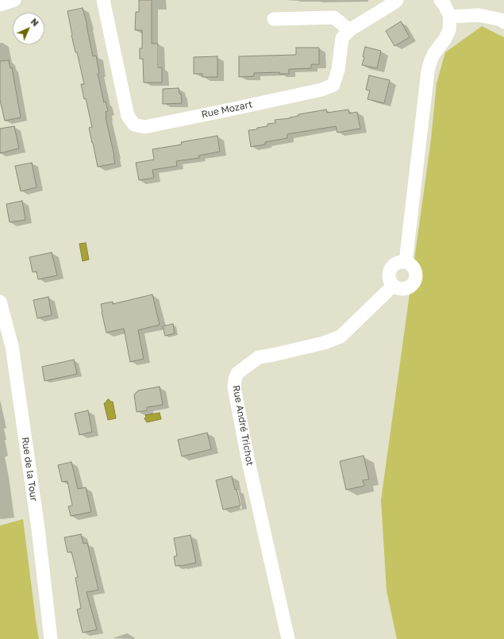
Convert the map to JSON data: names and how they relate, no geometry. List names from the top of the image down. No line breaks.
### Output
{"streets":{"street":["Rue Mozart","Rue André Trichot","Rue de la Tour"]},"north":"top right"}
